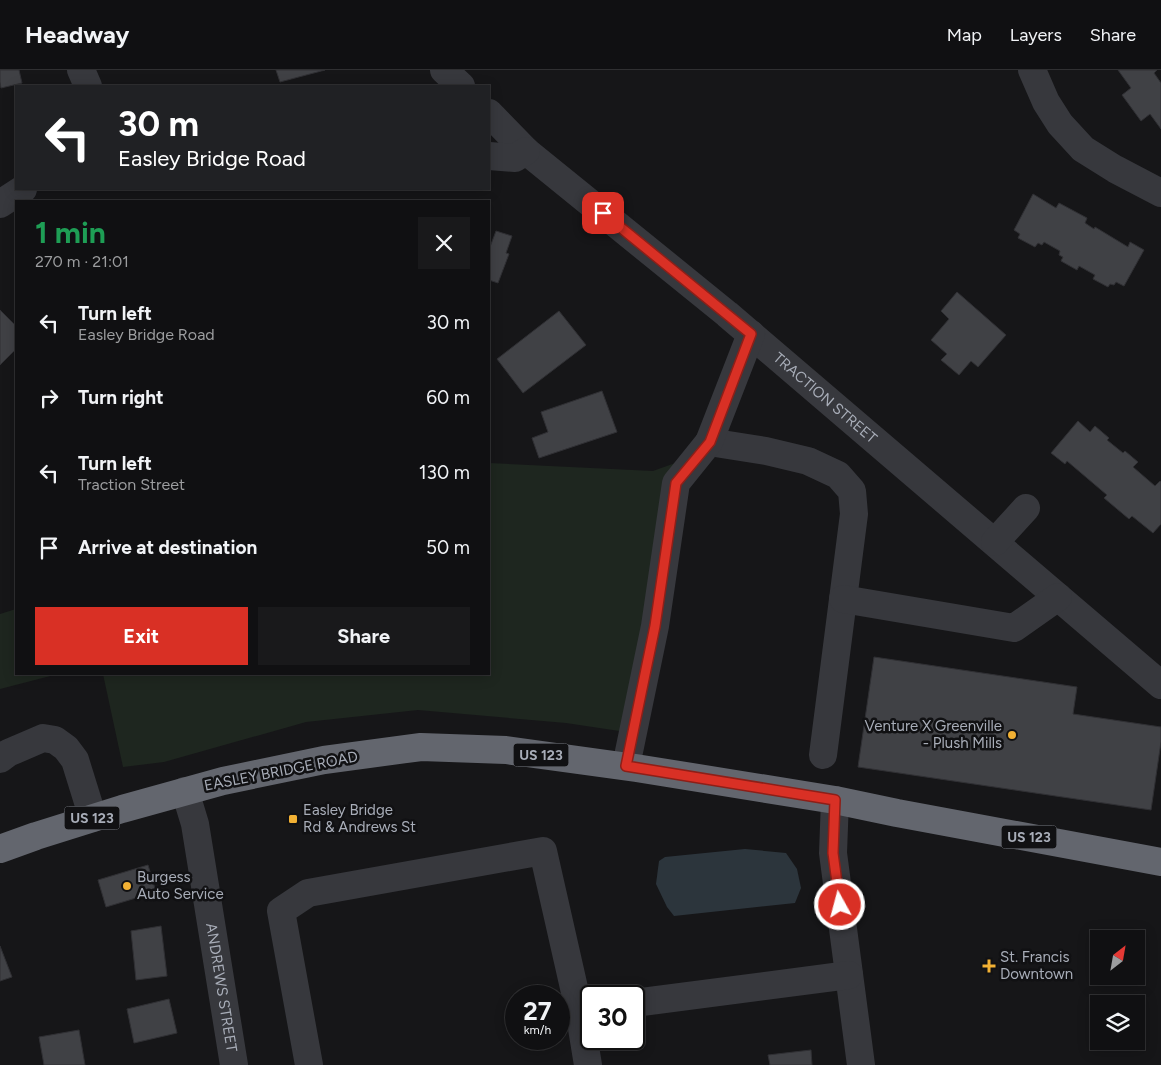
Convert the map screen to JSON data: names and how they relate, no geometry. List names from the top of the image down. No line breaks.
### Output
{"streets":{"highway":["US 123","EASLEY BRIDGE ROAD"],"street":["TRACTION STREET","ANDREWS STREET"]},"crossings":[["EASLEY BRIDGE ROAD","ANDREWS STREET"]],"places":{"other":["Venture X Greenville - Plush Mills","Burgess Auto Service"],"transit":["Easley Bridge Rd & Andrews St"],"health":["St. Francis Downtown"]},"north":"top right","page":{"header":"Headway","nav":["Map","Layers","Share"],"turn":["30 m","Easley Bridge Road"],"heading":["1 min","270 m · 21:01"],"list":[{"name":"Turn left","note":"Easley Bridge Road","value":"30 m"},{"name":"Turn right","value":"60 m"},{"name":"Turn left","note":"Traction Street","value":"130 m"},{"name":"Arrive at destination","value":"50 m"}],"buttons":["Exit","Share"],"speed":"27 km/h","limit":"30"}}
